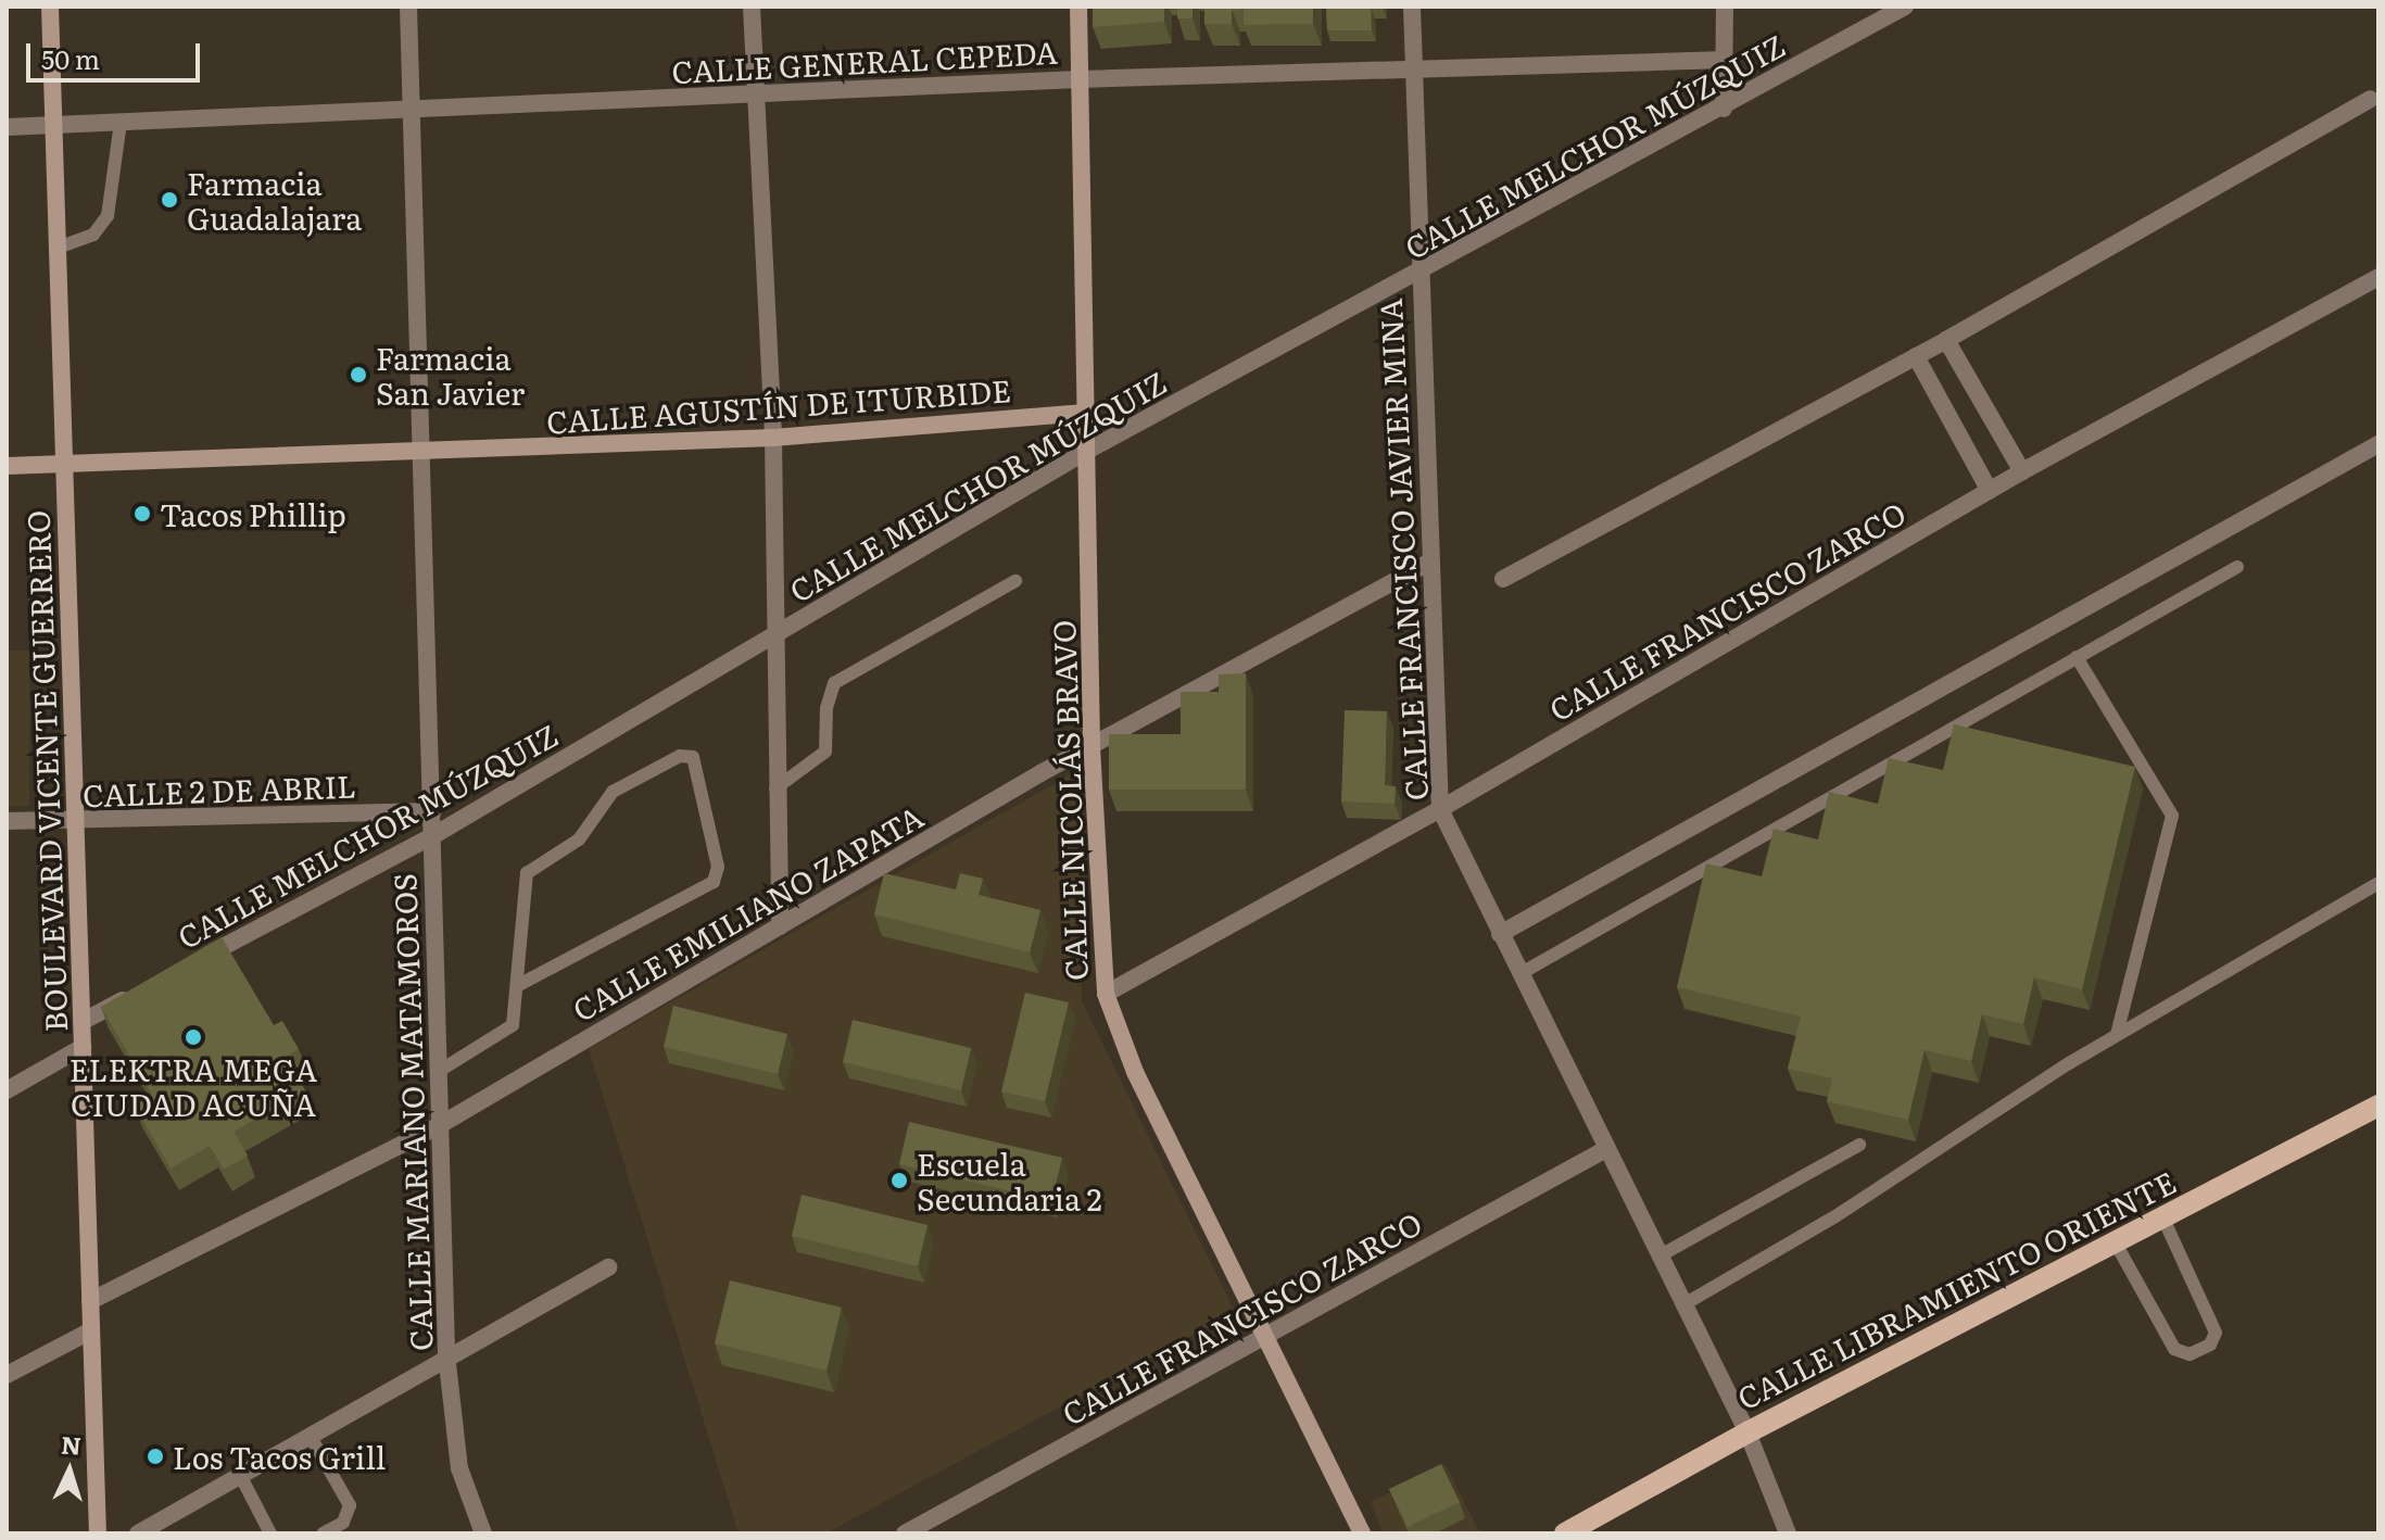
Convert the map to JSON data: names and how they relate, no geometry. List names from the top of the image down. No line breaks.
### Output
{"streets":{"main road":["CALLE LIBRAMIENTO ORIENTE"],"street":["CALLE GENERAL CEPEDA","CALLE MELCHOR MÚZQUIZ","CALLE AGUSTÍN DE ITURBIDE","CALLE FRANCISCO JAVIER MINA","CALLE FRANCISCO ZARCO","BOULEVARD VICENTE GUERRERO","CALLE 2 DE ABRIL","CALLE NICOLÁS BRAVO","CALLE EMILIANO ZAPATA","CALLE MARIANO MATAMOROS"]},"crossings":[["CALLE GENERAL CEPEDA","CALLE FRANCISCO JAVIER MINA"],["CALLE GENERAL CEPEDA","BOULEVARD VICENTE GUERRERO"],["CALLE GENERAL CEPEDA","CALLE NICOLÁS BRAVO"],["CALLE GENERAL CEPEDA","CALLE MARIANO MATAMOROS"],["CALLE MELCHOR MÚZQUIZ","CALLE FRANCISCO JAVIER MINA"],["CALLE MELCHOR MÚZQUIZ","CALLE NICOLÁS BRAVO"],["CALLE MELCHOR MÚZQUIZ","CALLE MARIANO MATAMOROS"],["CALLE AGUSTÍN DE ITURBIDE","BOULEVARD VICENTE GUERRERO"],["CALLE AGUSTÍN DE ITURBIDE","CALLE NICOLÁS BRAVO"],["CALLE AGUSTÍN DE ITURBIDE","CALLE MARIANO MATAMOROS"],["CALLE FRANCISCO JAVIER MINA","CALLE FRANCISCO ZARCO"],["CALLE FRANCISCO JAVIER MINA","CALLE EMILIANO ZAPATA"],["CALLE FRANCISCO JAVIER MINA","CALLE LIBRAMIENTO ORIENTE"],["CALLE FRANCISCO ZARCO","CALLE NICOLÁS BRAVO"],["BOULEVARD VICENTE GUERRERO","CALLE 2 DE ABRIL"],["BOULEVARD VICENTE GUERRERO","CALLE EMILIANO ZAPATA"],["CALLE 2 DE ABRIL","CALLE MARIANO MATAMOROS"],["CALLE NICOLÁS BRAVO","CALLE EMILIANO ZAPATA"],["CALLE EMILIANO ZAPATA","CALLE MARIANO MATAMOROS"]],"places":["Farmacia Guadalajara","Farmacia San Javier","Tacos Phillip","ELEKTRA MEGA CIUDAD ACUÑA","Escuela Secundaria 2","Los Tacos Grill"],"scale_bar":"50 m","north":"top"}
